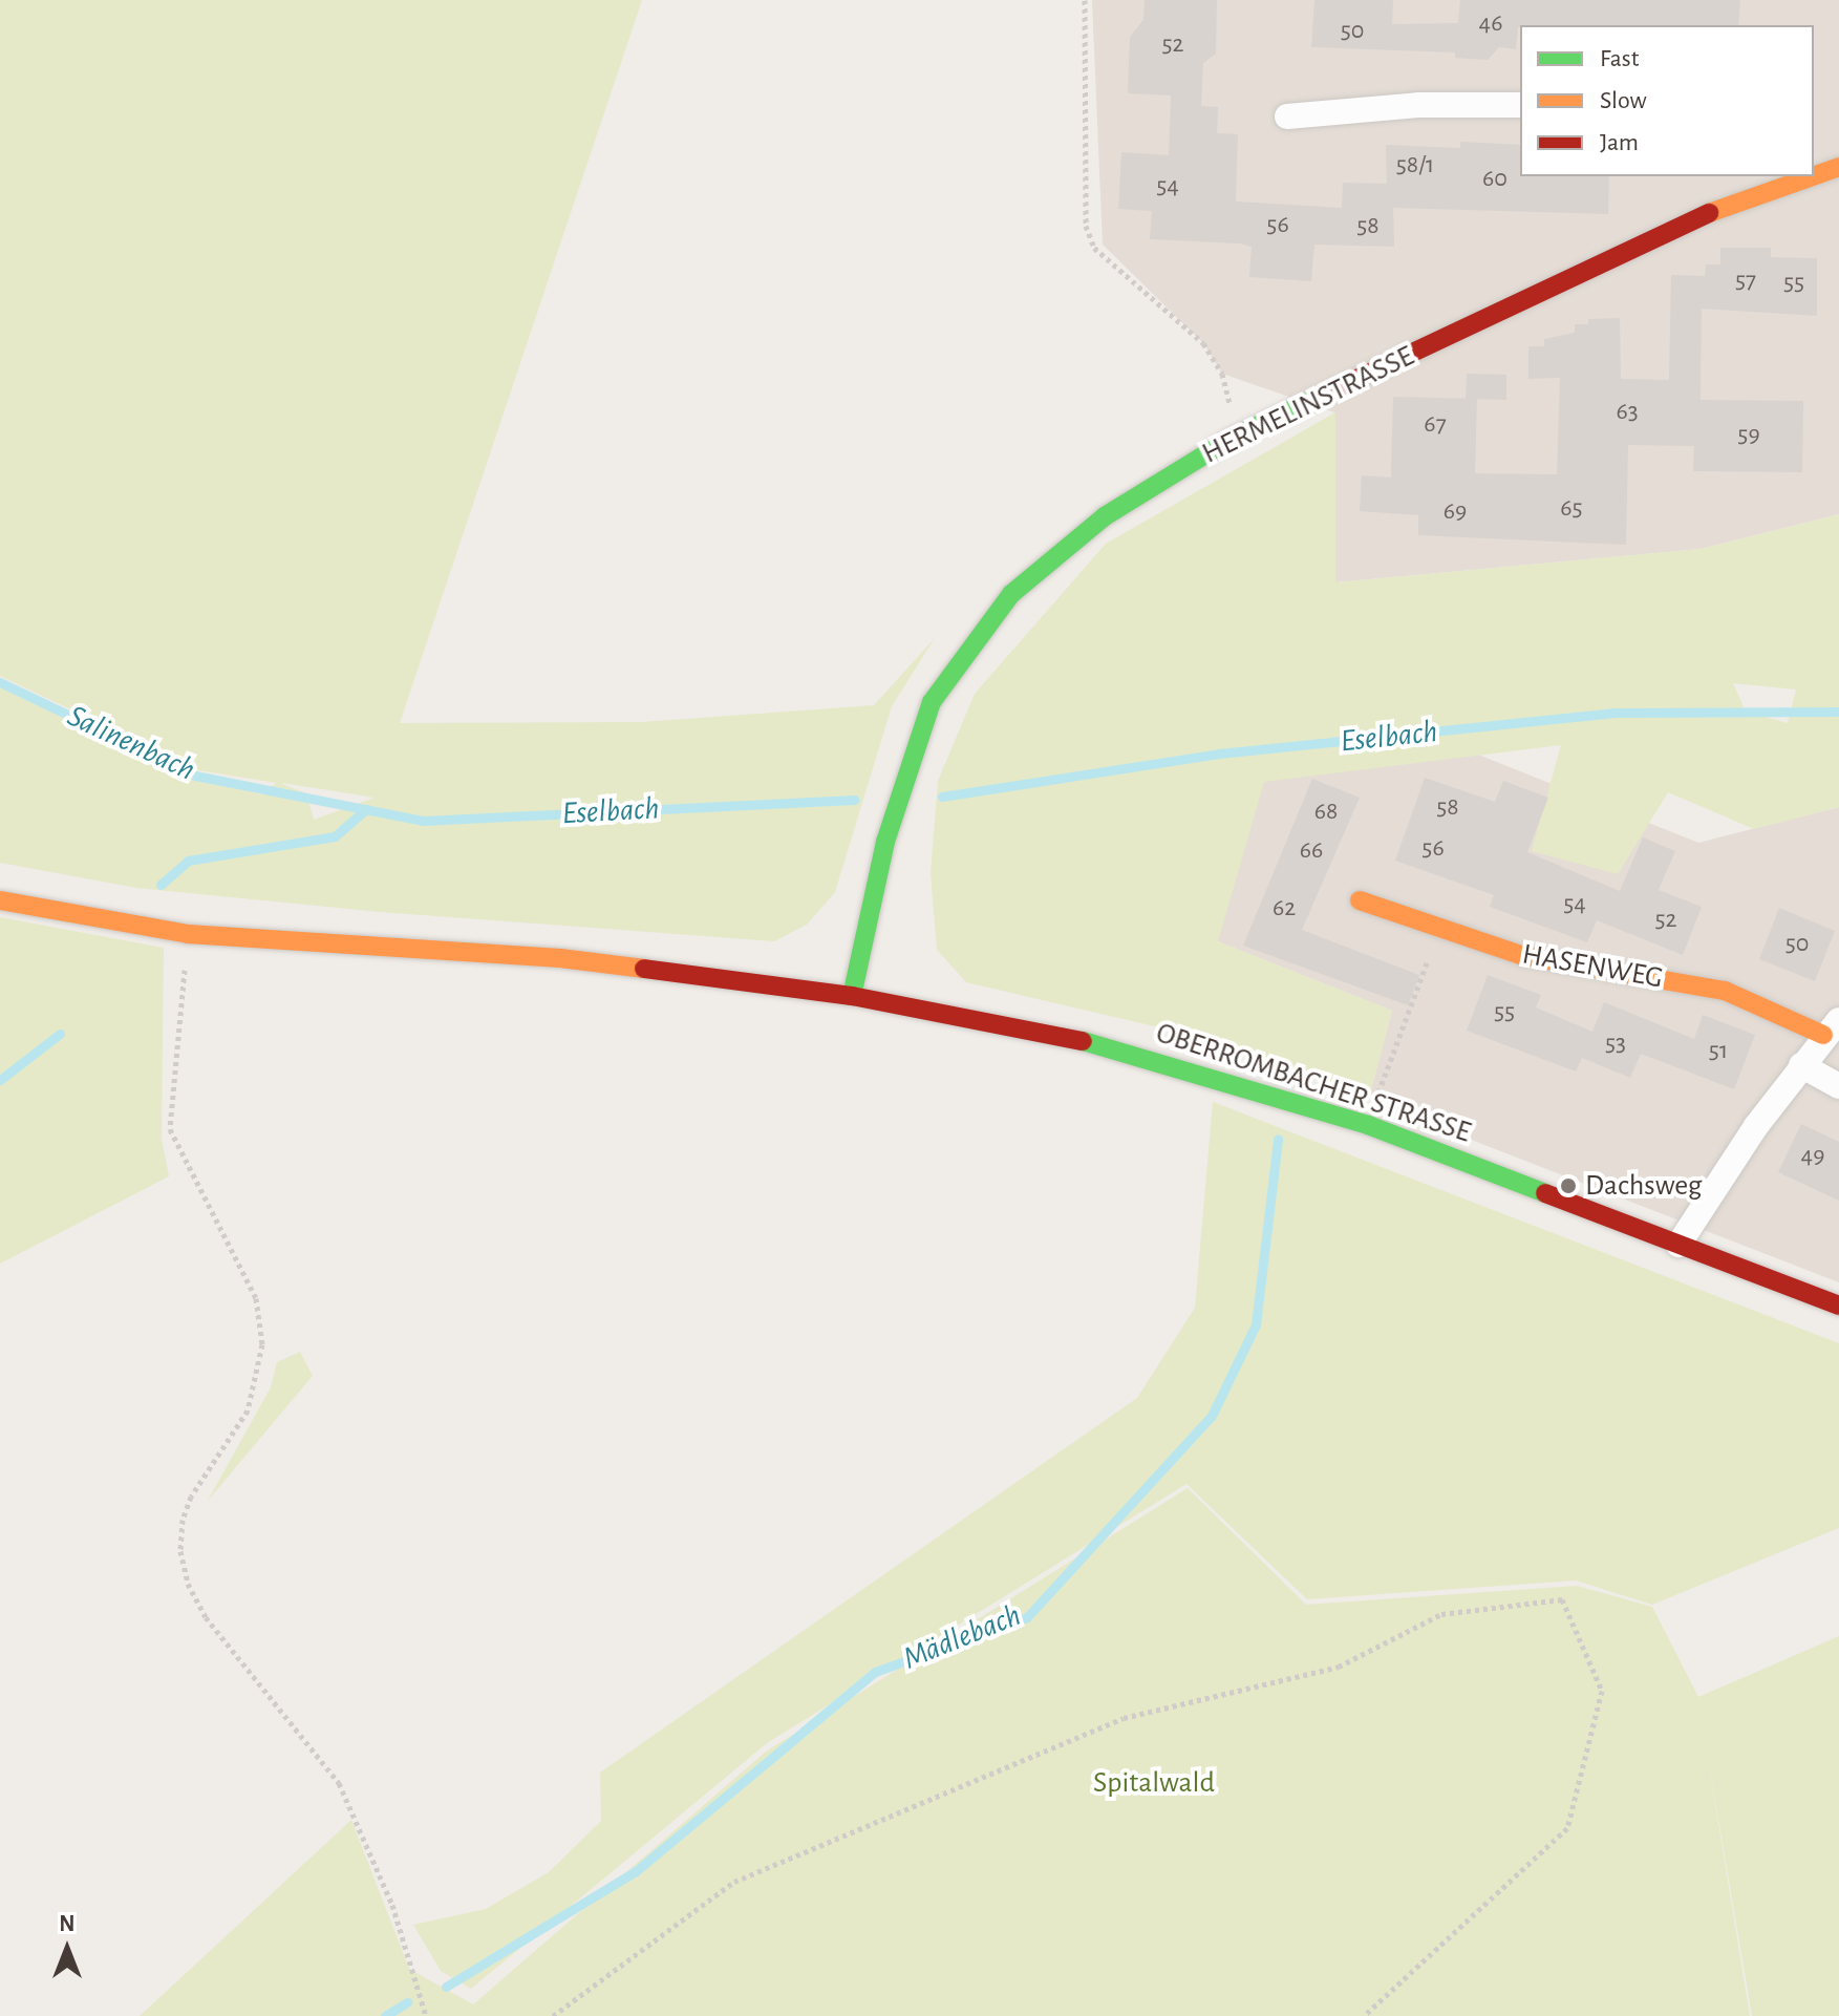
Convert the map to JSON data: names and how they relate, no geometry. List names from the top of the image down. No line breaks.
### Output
{"streets":{"street":["HERMELINSTRASSE","HASENWEG","OBERROMBACHER STRASSE"]},"crossings":[["HERMELINSTRASSE","OBERROMBACHER STRASSE"]],"water":["Eselbach","Salinenbach","Mädlebach"],"parks":["Spitalwald"],"places":["Dachsweg"],"house_numbers":["46","50","52","58/1","60","54","56","58","57","55","63","67","59","65","69","58","68","56","66","54","62","52","50","55","53","51","49"],"legend":["Fast","Slow","Jam"],"north":"top"}
